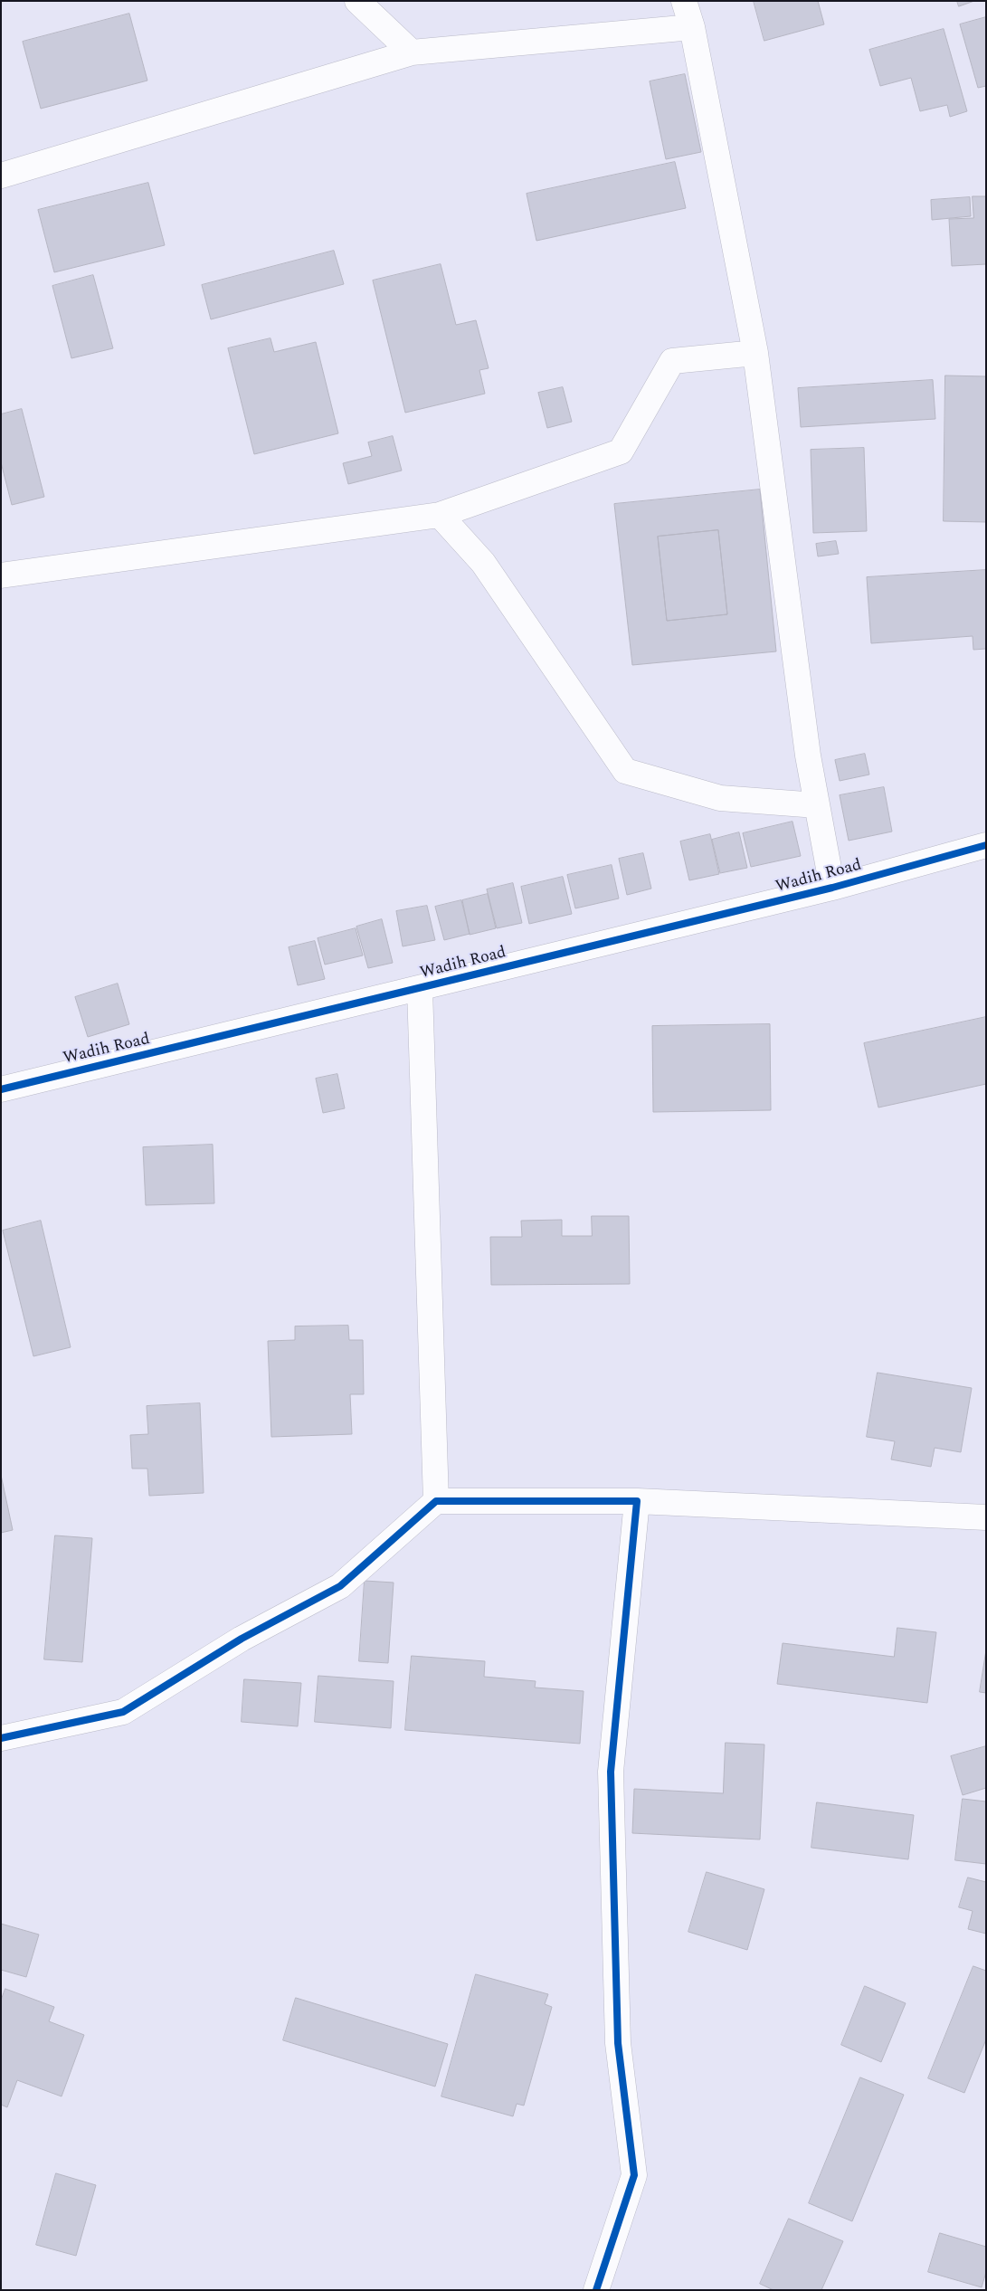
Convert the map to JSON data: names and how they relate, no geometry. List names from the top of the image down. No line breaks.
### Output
{"streets":{"street":["Wadih Road"]}}
